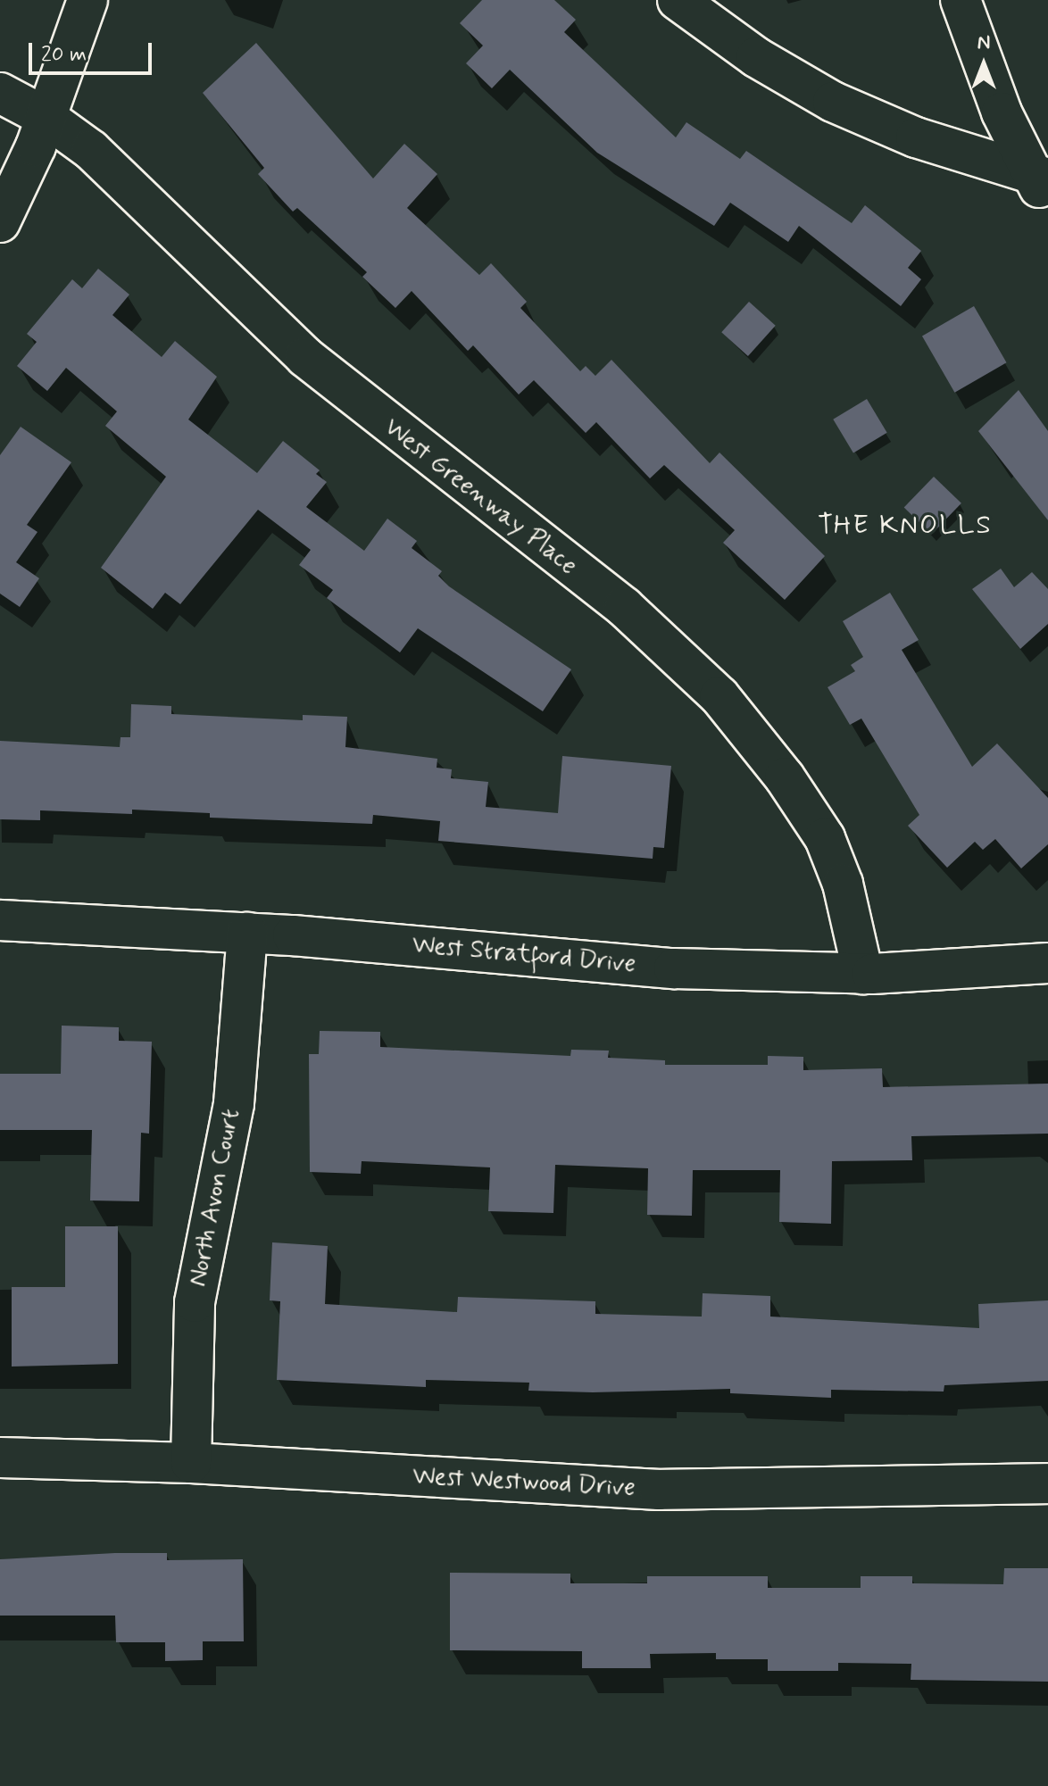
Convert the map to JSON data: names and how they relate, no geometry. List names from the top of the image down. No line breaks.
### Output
{"streets":{"street":["West Greenway Place","West Stratford Drive","North Avon Court","West Westwood Drive"]},"crossings":[["West Greenway Place","West Stratford Drive"],["West Stratford Drive","North Avon Court"],["North Avon Court","West Westwood Drive"]],"districts":["THE KNOLLS"],"scale_bar":"20 m","north":"top"}
